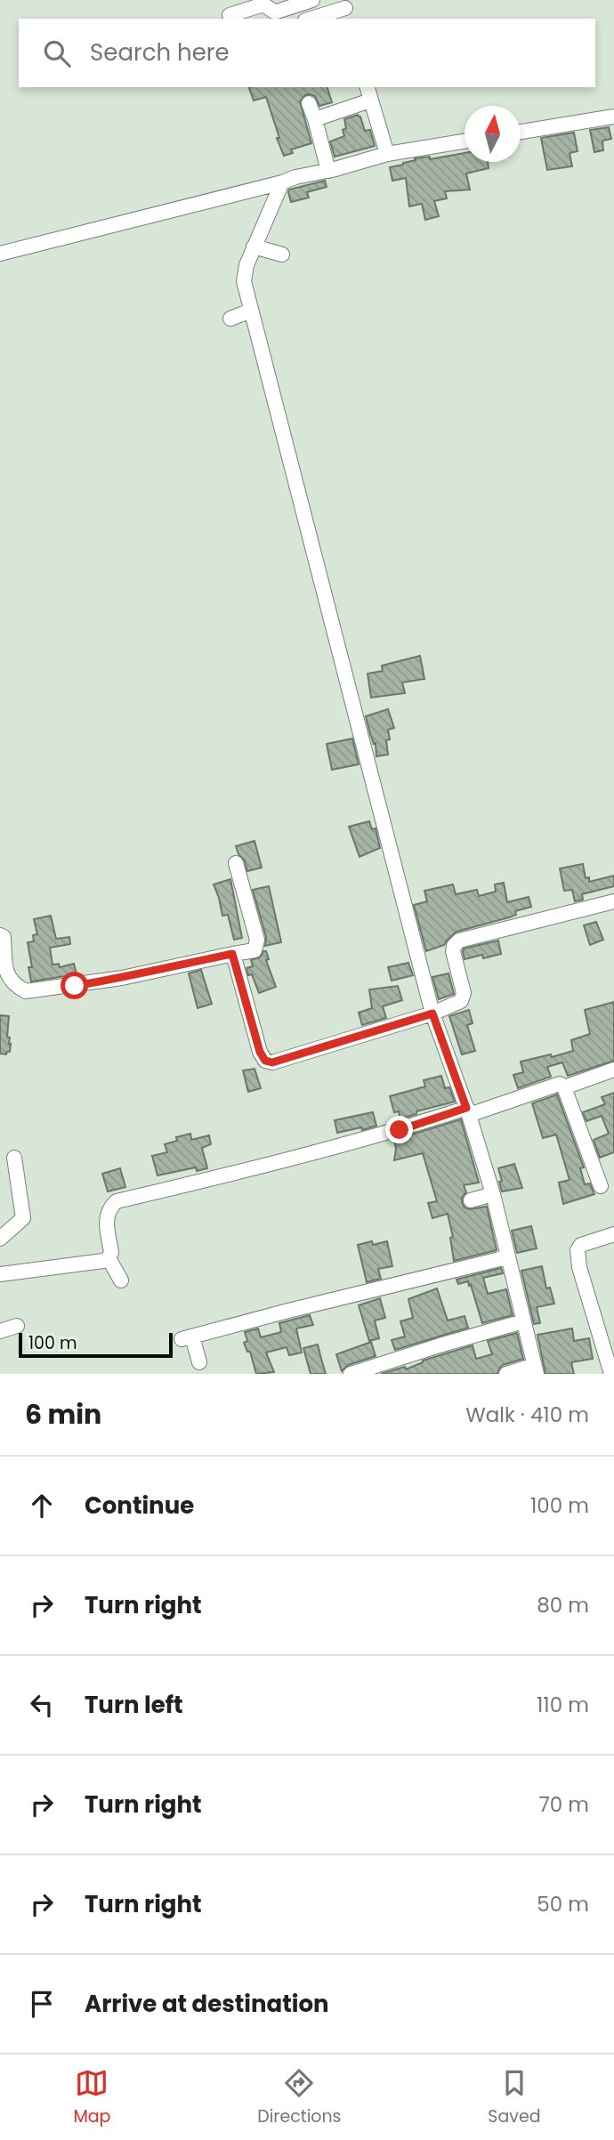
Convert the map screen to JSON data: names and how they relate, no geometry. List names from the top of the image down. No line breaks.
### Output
{"scale_bar":"100 m","north":"top","page":{"search":"Search here","scale":"100 m","heading":["6 min","Walk · 410 m"],"list":[["Continue","100 m"],["Turn right","80 m"],["Turn left","110 m"],["Turn right","70 m"],["Turn right","50 m"],"Arrive at destination"],"nav":["Map","Directions","Saved"]}}
